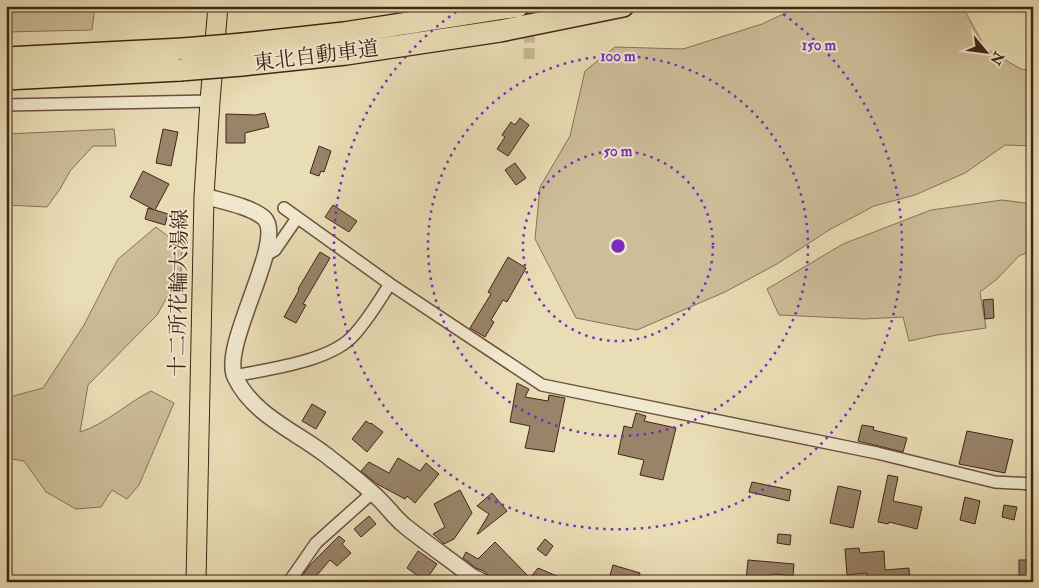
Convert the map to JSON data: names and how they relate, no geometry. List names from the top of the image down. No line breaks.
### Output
{"streets":{"highway":["東北自動車道"],"main road":["十二所花輪大湯線"]},"north":"bottom right","rings":["150 m","100 m","50 m"]}
